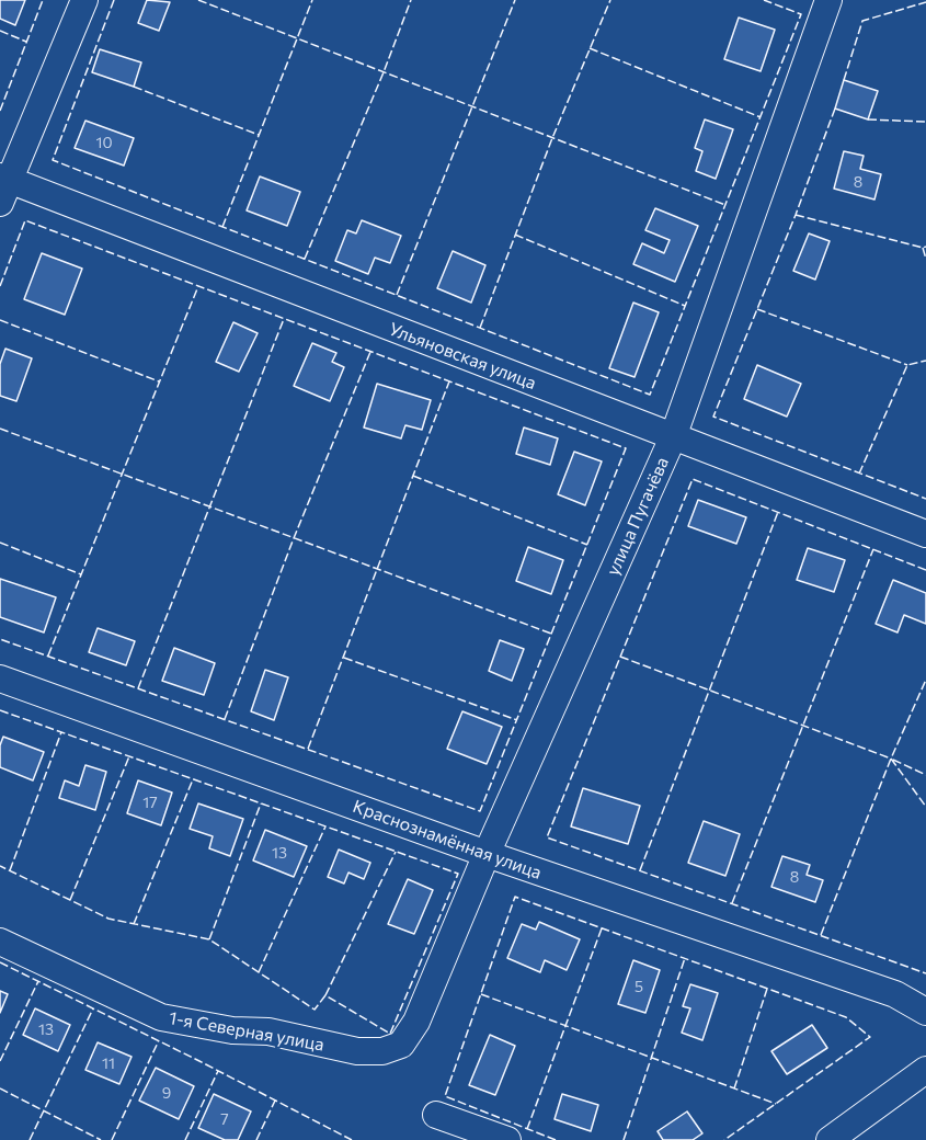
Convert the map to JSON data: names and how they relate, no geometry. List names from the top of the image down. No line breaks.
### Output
{"streets":{"street":["Ульяновская улица","улица Пугачёва","Краснознамённая улица","1-я Северная улица"]},"crossings":[["Ульяновская улица","улица Пугачёва"],["улица Пугачёва","Краснознамённая улица"],["улица Пугачёва","1-я Северная улица"]],"house_numbers":["10","8","17","13","8","5","13","11","9","7"]}
